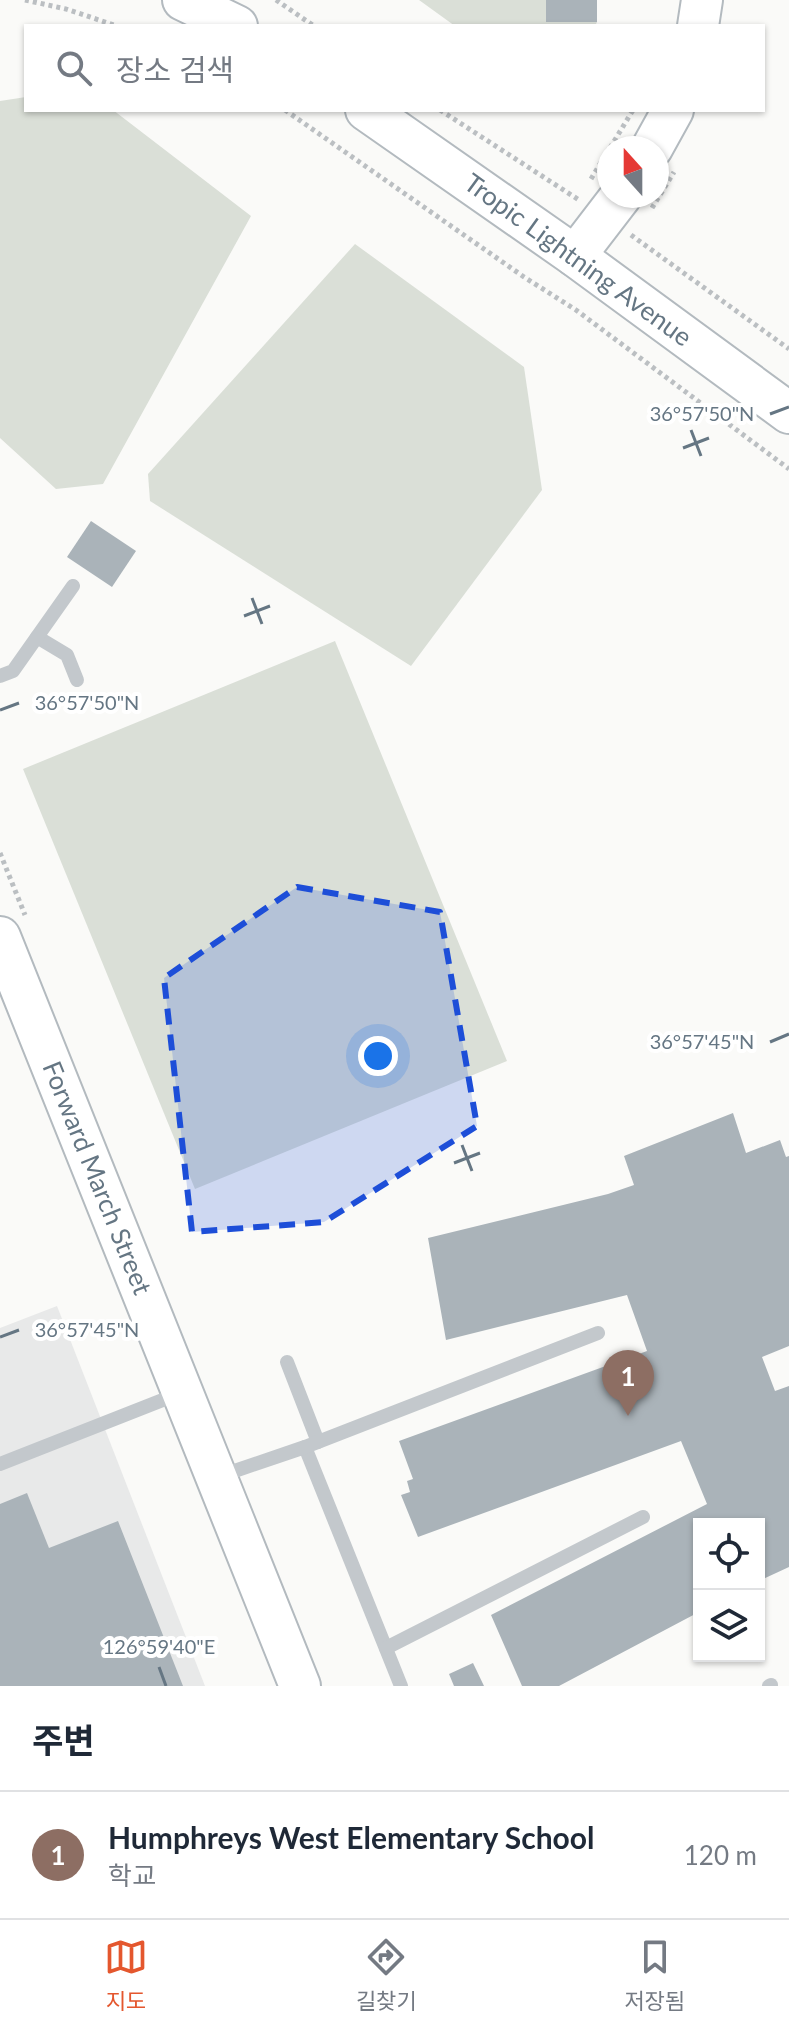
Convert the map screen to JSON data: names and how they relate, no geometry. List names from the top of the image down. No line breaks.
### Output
{"streets":{"street":["Tropic Lightning Avenue","Forward March Street"]},"north":"top","page":{"search":"장소 검색","pins":"1","heading":"주변","list":[{"mark":"1","name":"Humphreys West Elementary School","note":"학교","value":"120 m"}],"nav":["지도","길찾기","저장됨"]},"coordinates":["36°57'50\"N","36°57'45\"N","126°59'40\"E"]}
